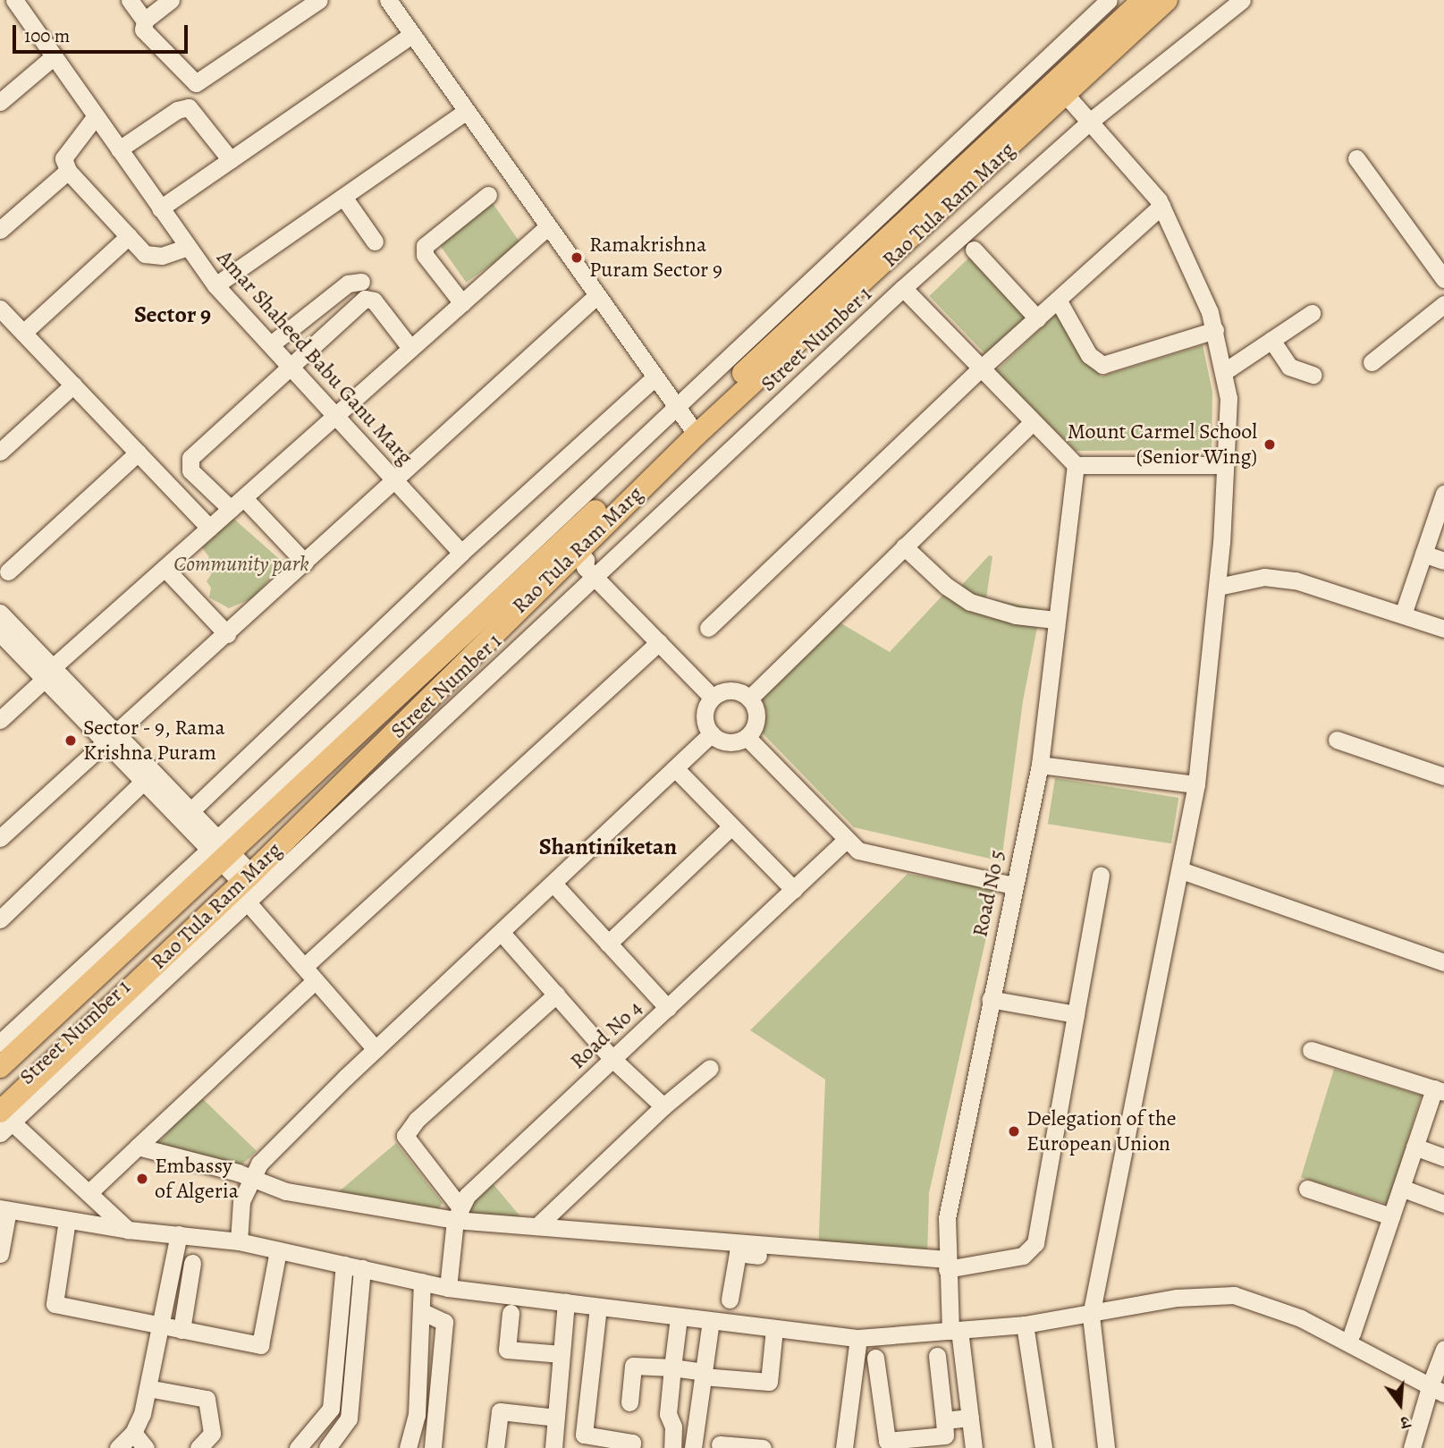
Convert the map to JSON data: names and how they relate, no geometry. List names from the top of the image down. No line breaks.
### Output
{"streets":{"main road":["Rao Tula Ram Marg"],"street":["Street Number 1","Amar Shaheed Babu Ganu Marg","Road No 5","Road No 4"]},"crossings":[["Rao Tula Ram Marg","Street Number 1"]],"districts":["Sector 9","Shantiniketan"],"parks":["Community park"],"places":["Ramakrishna Puram Sector 9","Mount Carmel School (Senior Wing)","Sector - 9, Rama Krishna Puram","Delegation of the European Union","Embassy of Algeria"],"scale_bar":"100 m","north":"bottom"}
